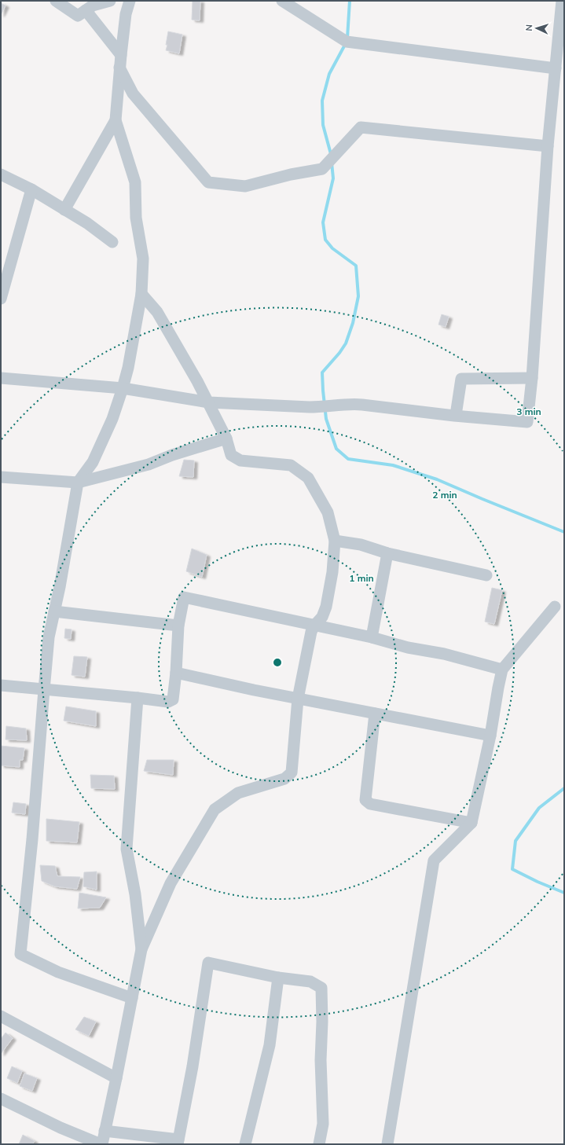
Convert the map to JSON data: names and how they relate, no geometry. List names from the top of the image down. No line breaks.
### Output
{"north":"left","rings":["3 min","2 min","1 min"]}
